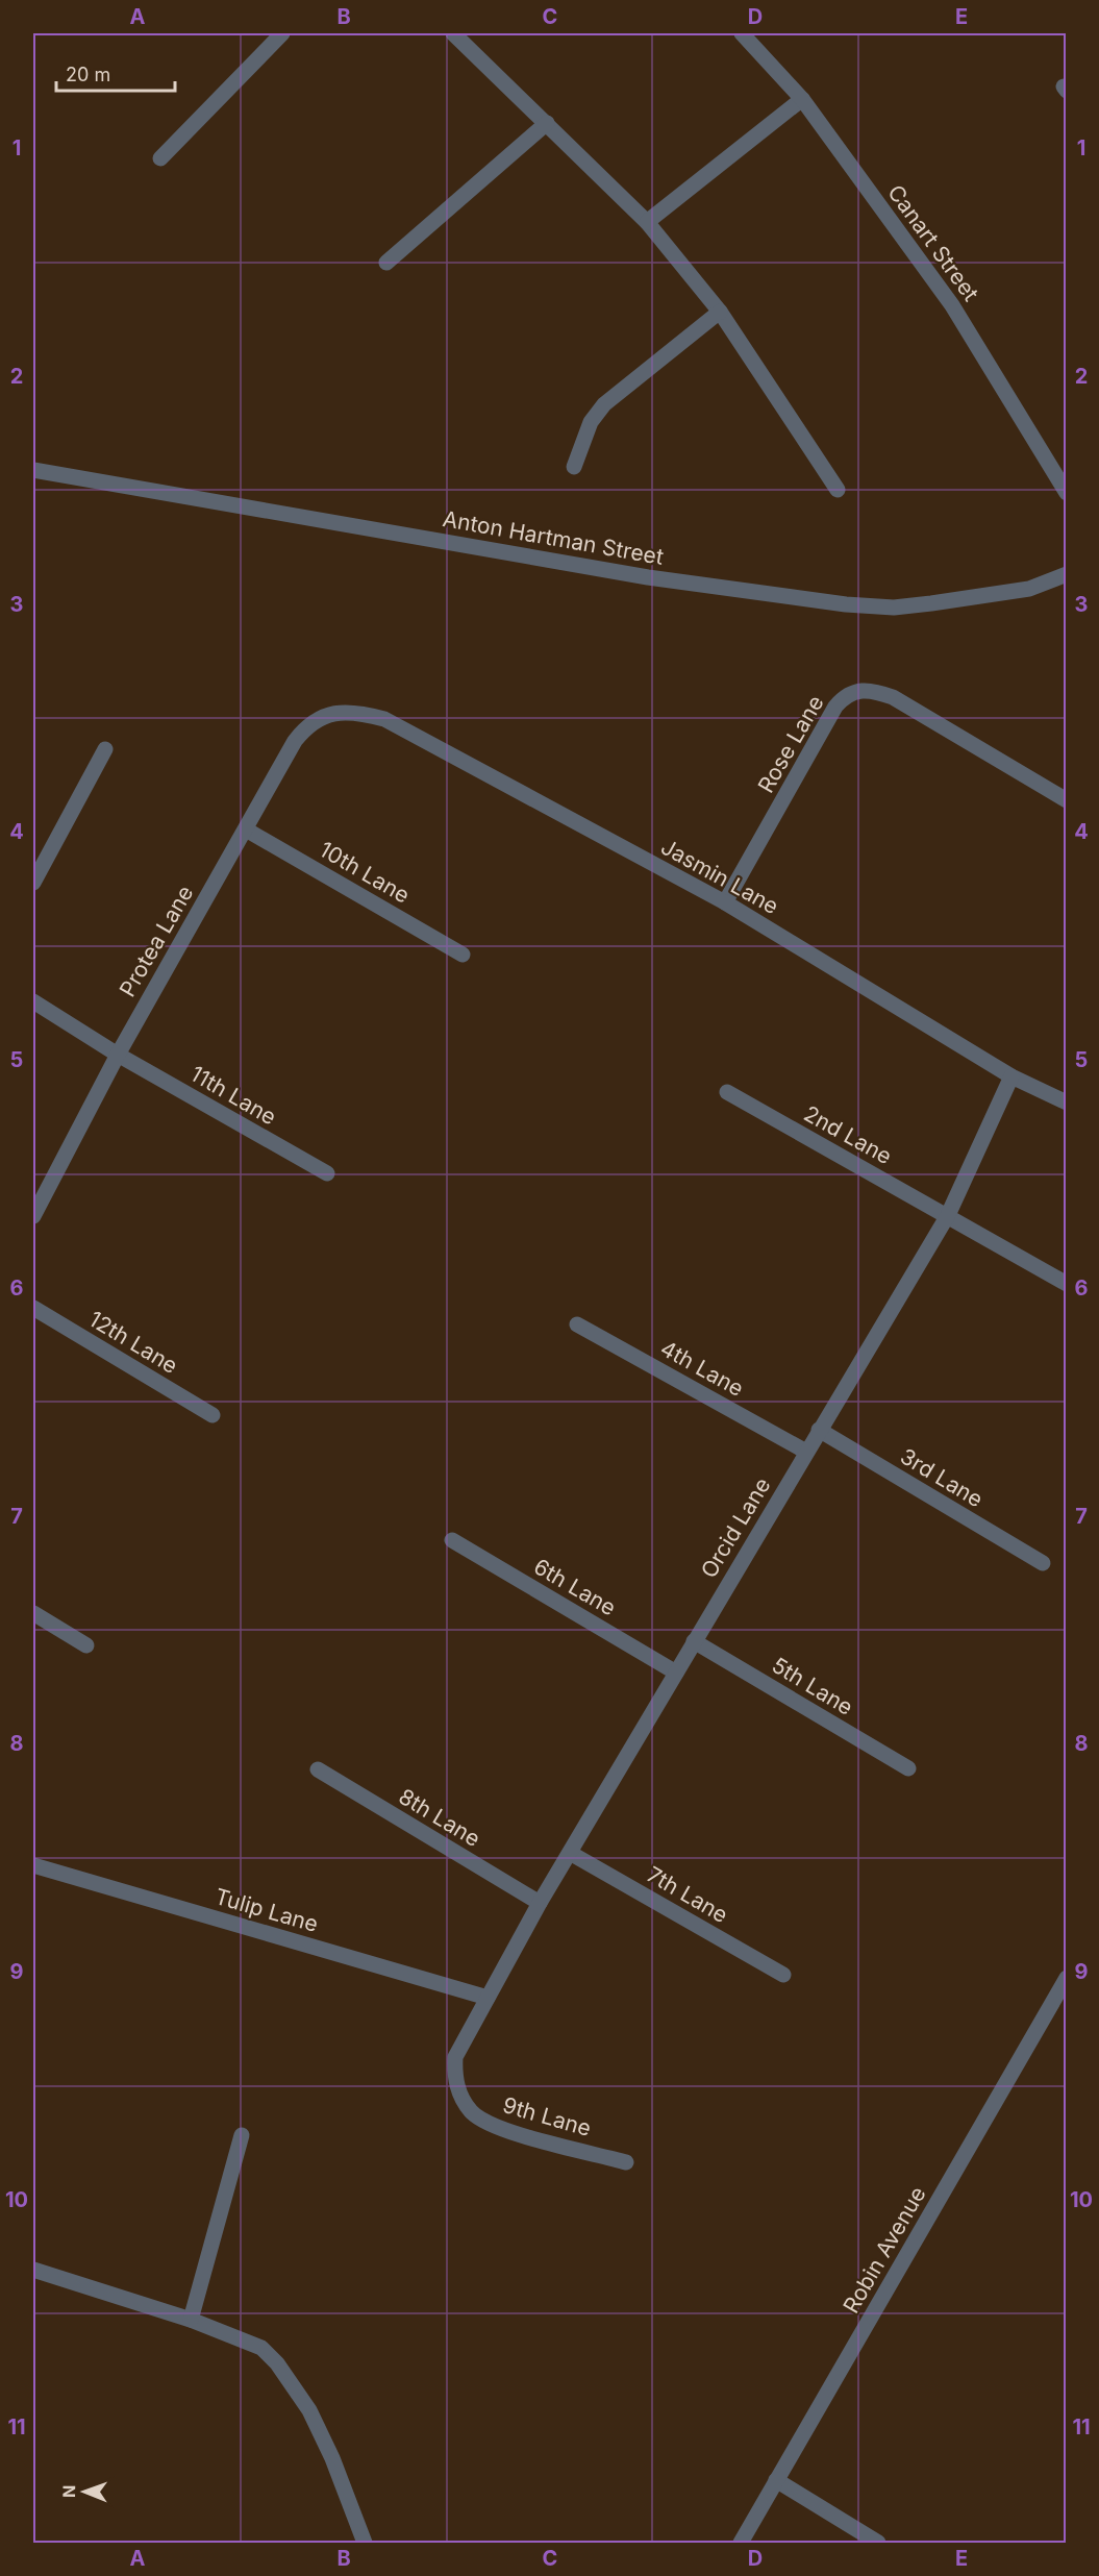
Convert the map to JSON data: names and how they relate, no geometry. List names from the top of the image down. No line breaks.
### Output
{"streets":{"street":["Canart Street","Anton Hartman Street","Rose Lane","10th Lane","Jasmin Lane","Protea Lane","11th Lane","2nd Lane","12th Lane","4th Lane","3rd Lane","Orcid Lane","6th Lane","5th Lane","8th Lane","7th Lane","Tulip Lane","9th Lane","Robin Avenue"]},"crossings":[["Rose Lane","Jasmin Lane"],["10th Lane","Protea Lane"],["Jasmin Lane","Protea Lane"],["Jasmin Lane","Orcid Lane"],["Protea Lane","11th Lane"],["2nd Lane","Orcid Lane"],["4th Lane","Orcid Lane"],["3rd Lane","Orcid Lane"],["Orcid Lane","6th Lane"],["Orcid Lane","5th Lane"],["Orcid Lane","8th Lane"],["Orcid Lane","7th Lane"],["Orcid Lane","Tulip Lane"],["Orcid Lane","9th Lane"],["Tulip Lane","9th Lane"]],"scale_bar":"20 m","north":"left","grid":{"columns":["A","B","C","D","E"],"rows":["1","2","3","4","5","6","7","8","9","10","11"]}}
